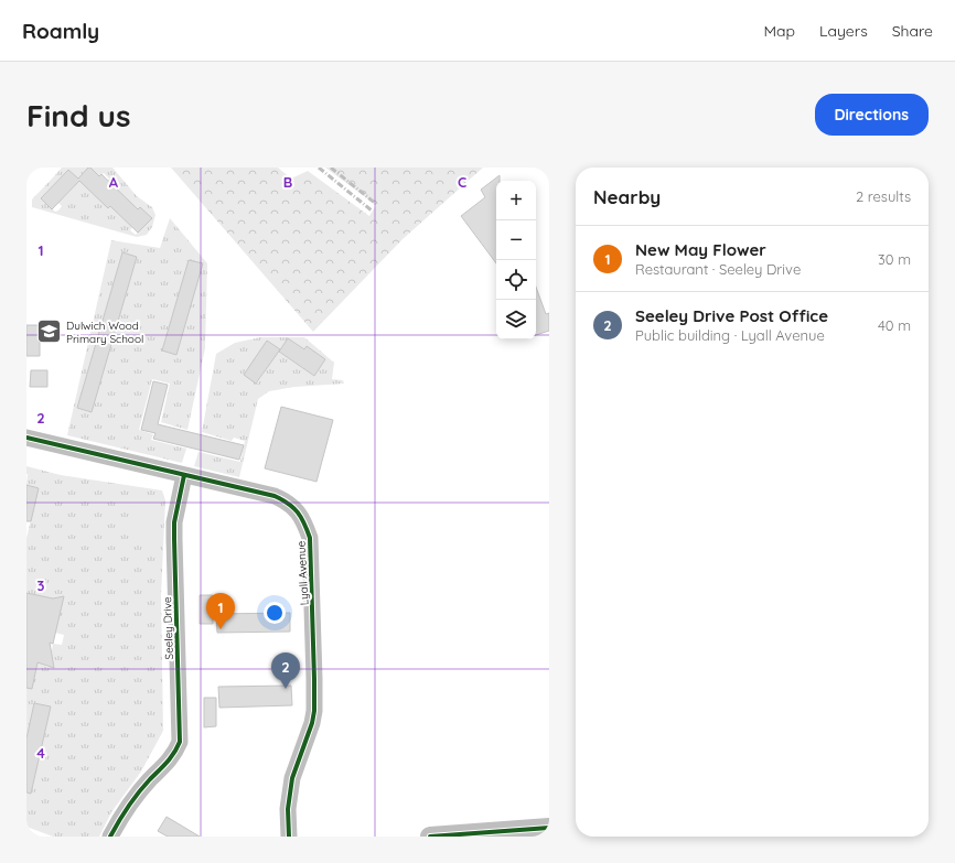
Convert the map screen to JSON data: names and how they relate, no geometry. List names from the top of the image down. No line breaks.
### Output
{"streets":{"street":["Lyall Avenue","Seeley Drive"]},"crossings":[["Lyall Avenue","Seeley Drive"]],"places":{"school or university":["Dulwich Wood Primary School"]},"page":{"header":"Roamly","nav":["Map","Layers","Share"],"buttons":"Directions","title":"Find us","heading":["Nearby","2 results"],"map_buttons":["+","−"],"list":[{"mark":"1","name":"New May Flower","note":"Restaurant · Seeley Drive","value":"30 m"},{"mark":"2","name":"Seeley Drive Post Office","note":"Public building · Lyall Avenue","value":"40 m"}],"pins":["1","2"]},"grid":{"columns":["A","B","C"],"rows":["1","2","3","4"]}}
